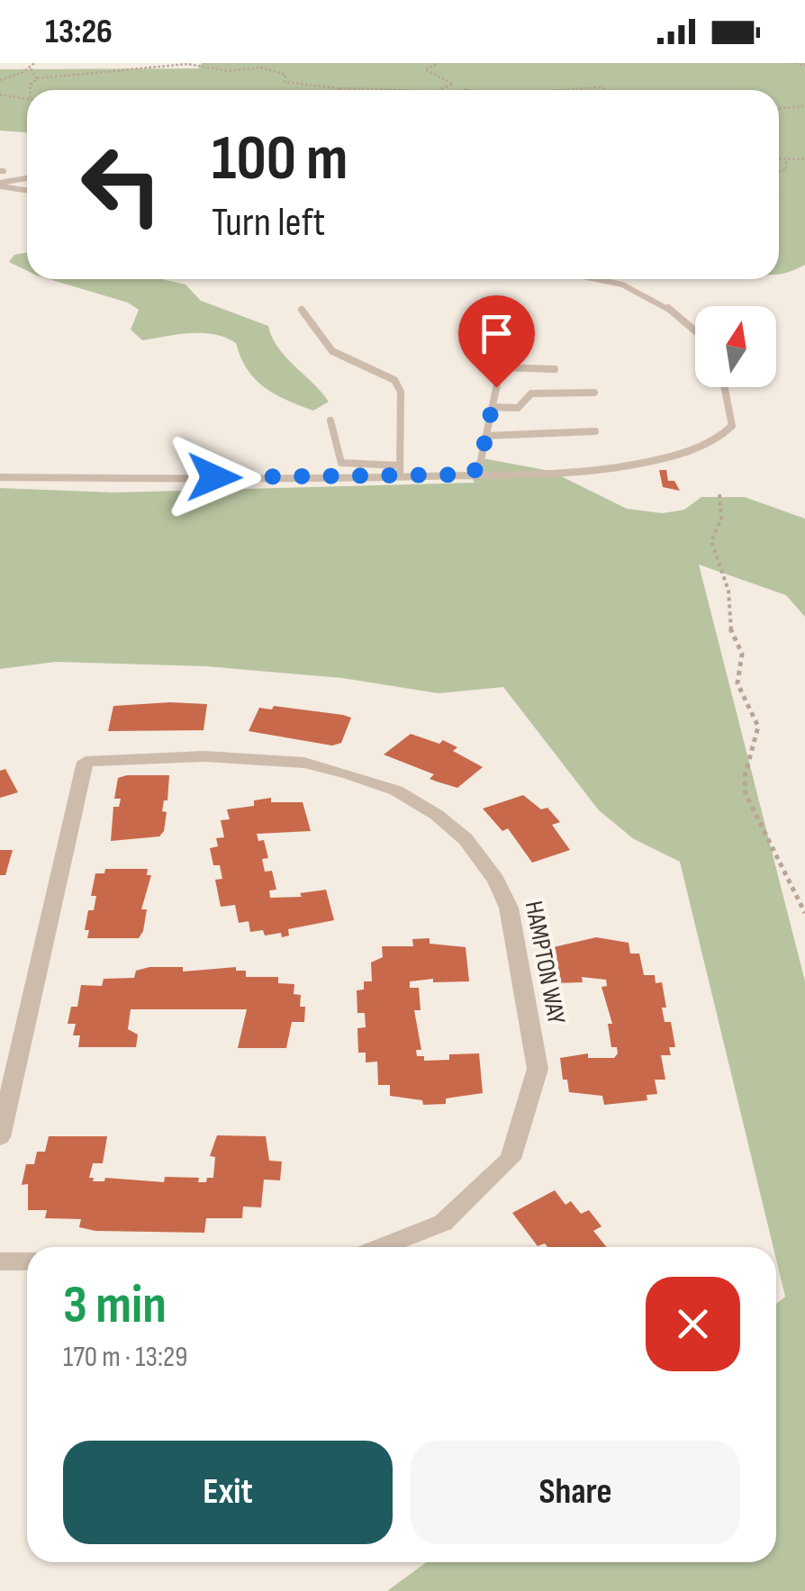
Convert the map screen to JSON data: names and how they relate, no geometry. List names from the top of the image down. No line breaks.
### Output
{"streets":{"street":["HAMPTON WAY"]},"north":"top","page":{"status":"13:26","turn":["100 m","Turn left"],"heading":["3 min","170 m · 13:29"],"buttons":["Exit","Share"]}}
